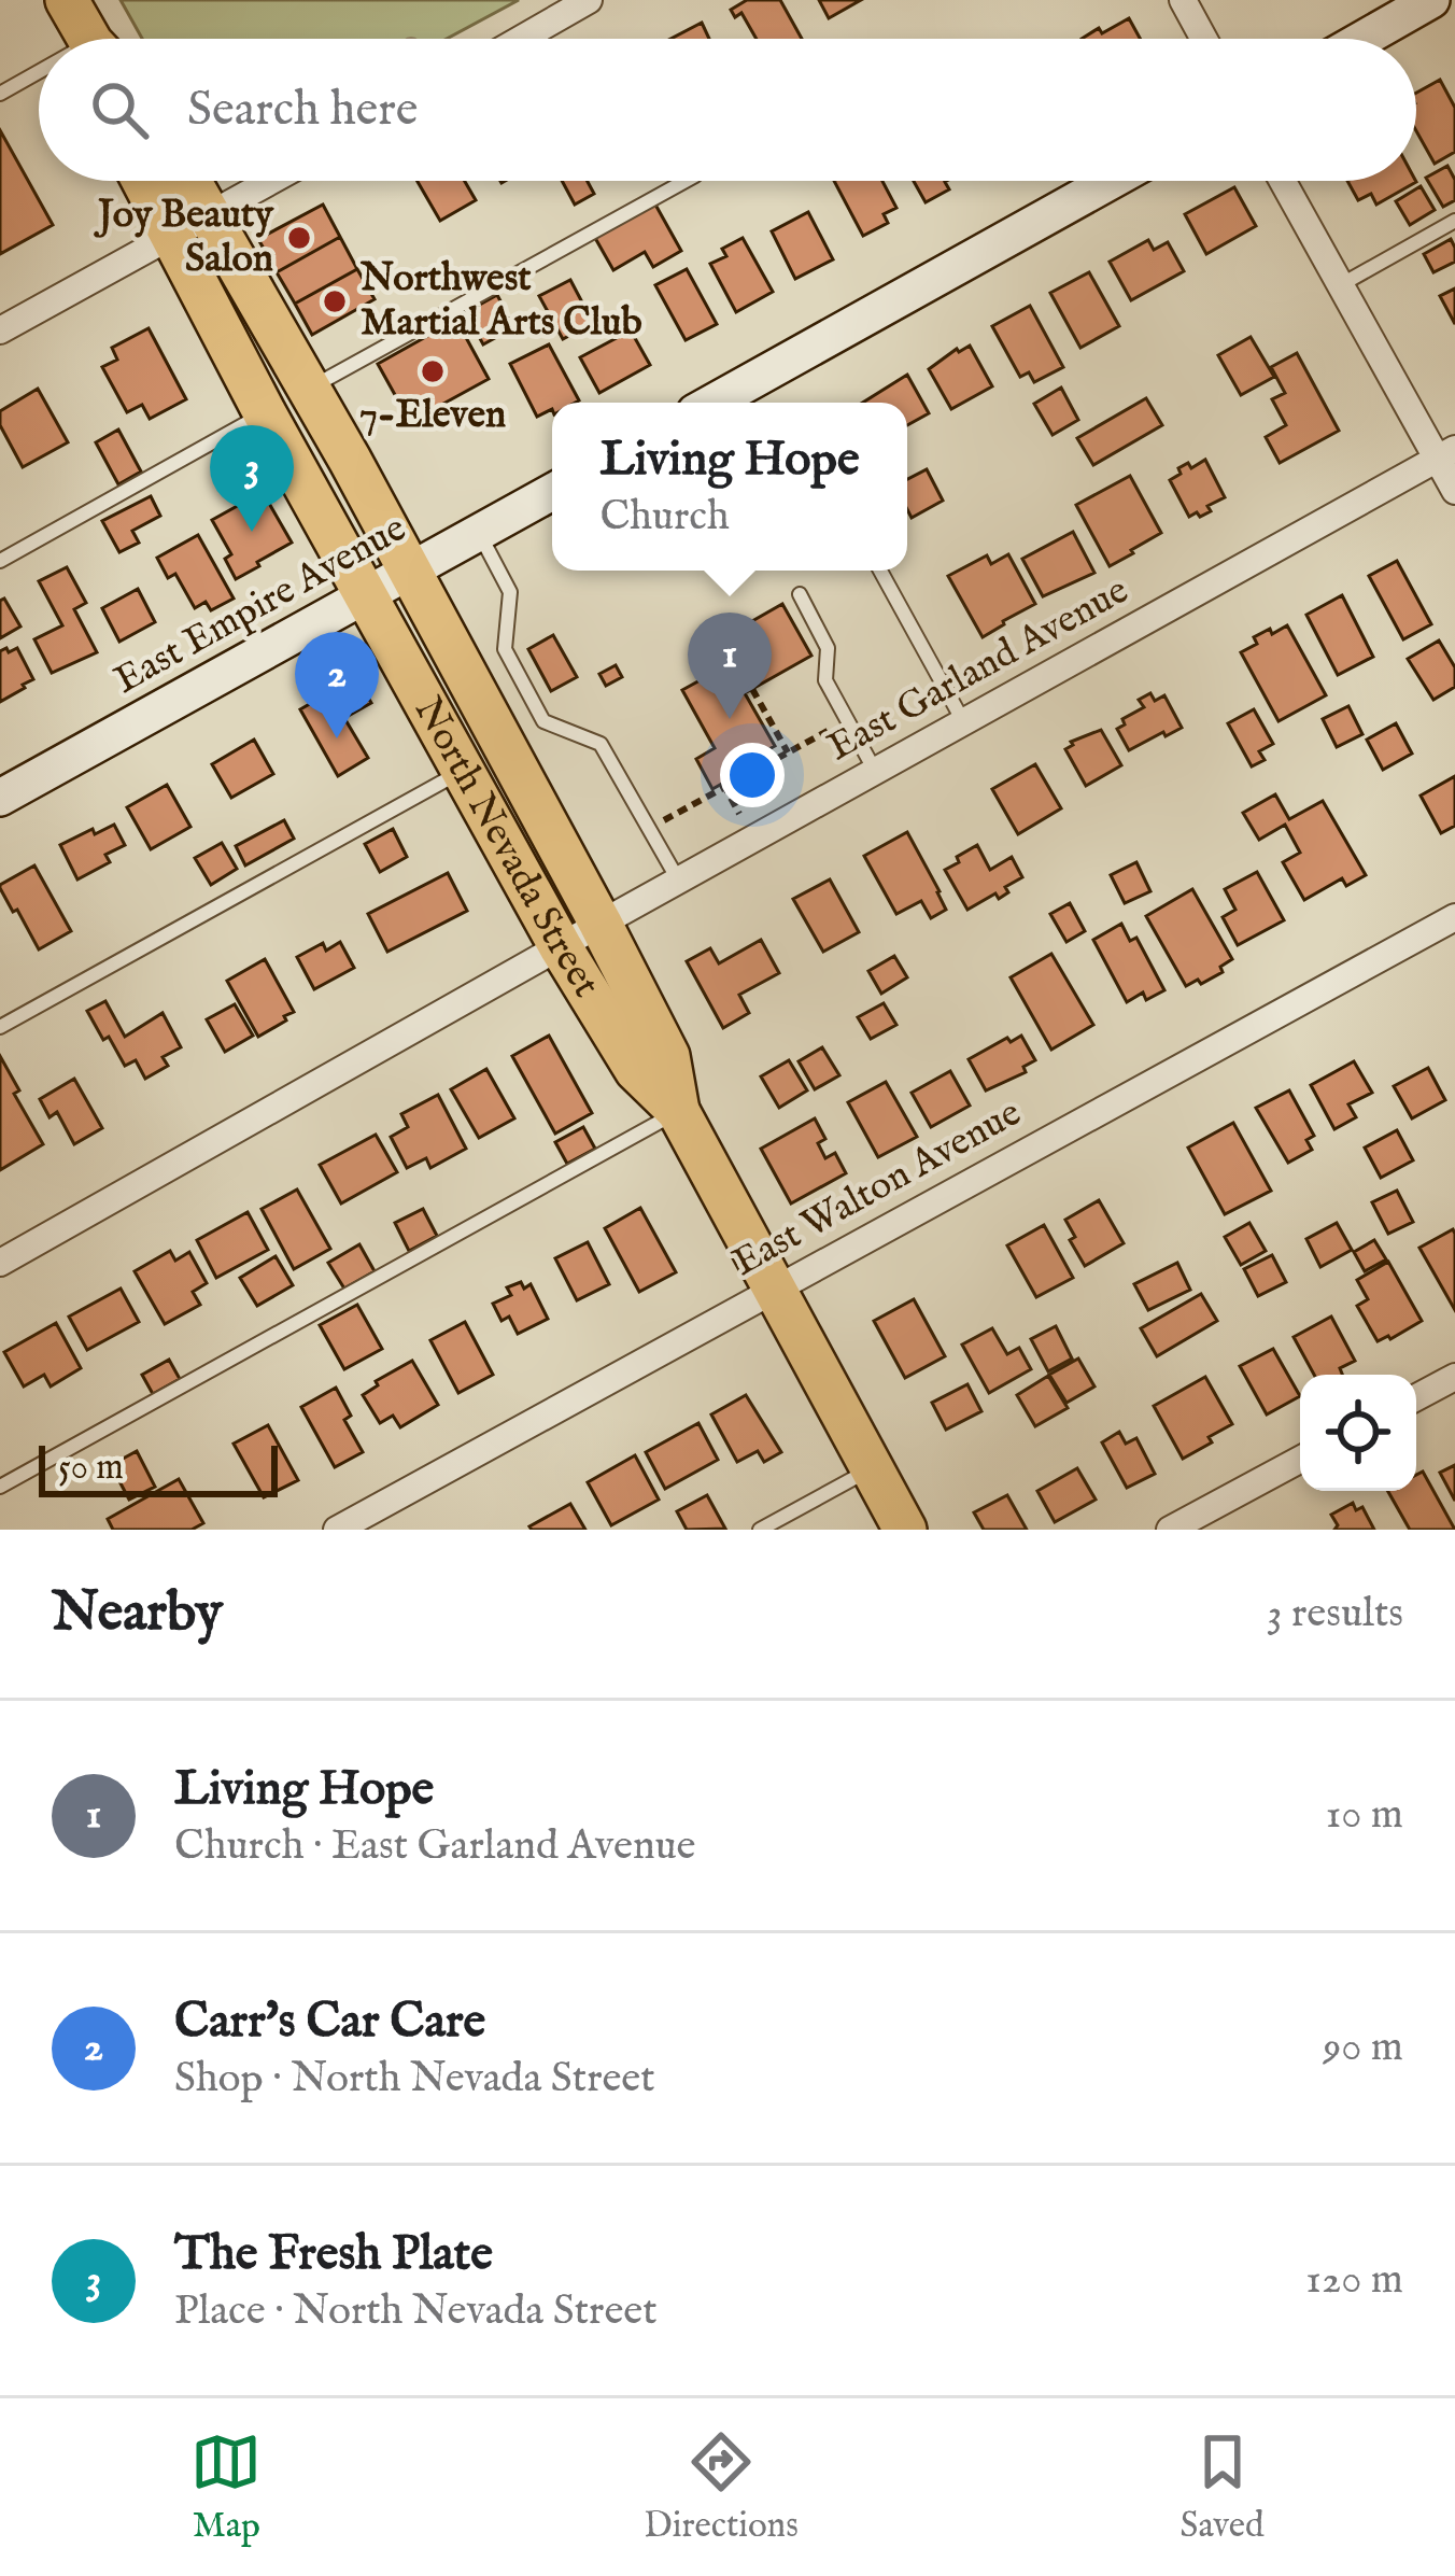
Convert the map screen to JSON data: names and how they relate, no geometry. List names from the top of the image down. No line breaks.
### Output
{"streets":{"main road":["North Nevada Street"],"street":["East Empire Avenue","East Garland Avenue","East Walton Avenue"]},"crossings":[["East Empire Avenue","North Nevada Street"],["East Garland Avenue","North Nevada Street"],["North Nevada Street","East Walton Avenue"]],"places":["Joy Beauty Salon","Northwest Martial Arts Club","7-Eleven"],"scale_bar":"50 m","page":{"search":"Search here","popup":["Living Hope","Church"],"pins":["3","1","2"],"scale":"50 m","heading":["Nearby","3 results"],"list":[{"mark":"1","name":"Living Hope","note":"Church · East Garland Avenue","value":"10 m"},{"mark":"2","name":"Carr's Car Care","note":"Shop · North Nevada Street","value":"90 m"},{"mark":"3","name":"The Fresh Plate","note":"Place · North Nevada Street","value":"120 m"}],"nav":["Map","Directions","Saved"]}}
